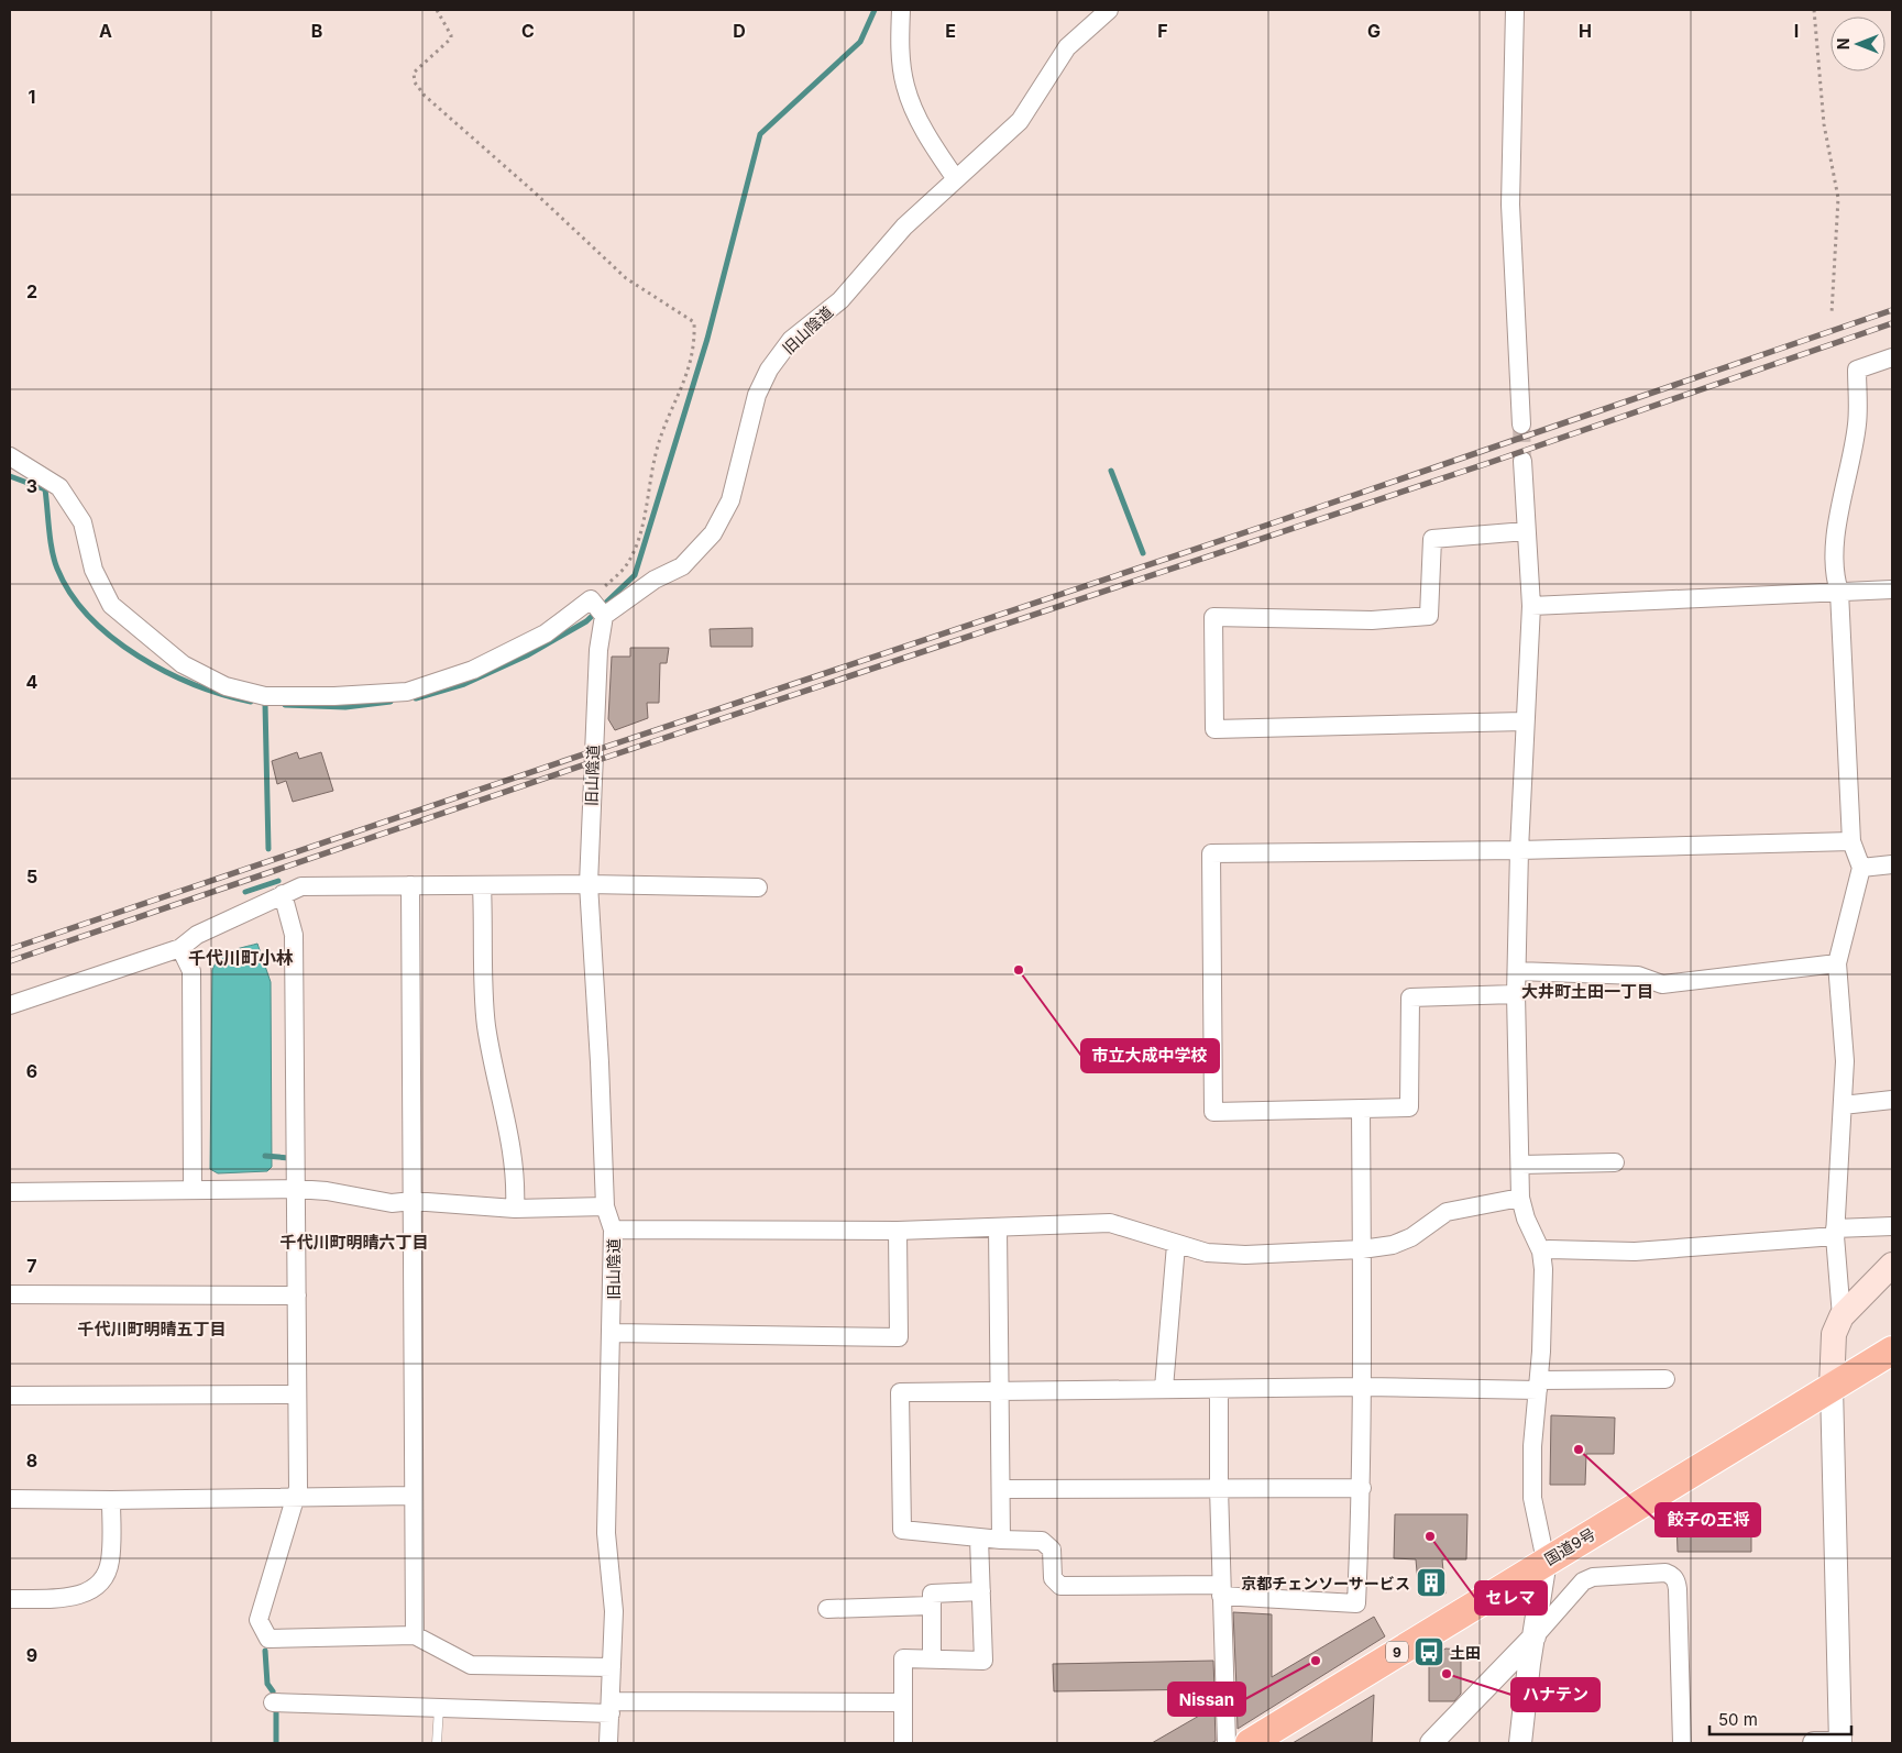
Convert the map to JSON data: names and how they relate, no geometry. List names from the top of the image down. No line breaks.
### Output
{"streets":{"highway":["国道9号","9"],"street":["旧山陰道"]},"districts":["千代川町小林","大井町土田一丁目","千代川町明晴六丁目","千代川町明晴五丁目"],"places":{"other":["市立大成中学校","餃子の王将","セレマ","Nissan","ハナテン"],"building":["京都チェンソーサービス"],"bus stop":["土田"]},"scale_bar":"50 m","north":"left","grid":{"columns":["A","B","C","D","E","F","G","H","I"],"rows":["1","2","3","4","5","6","7","8","9"]}}
